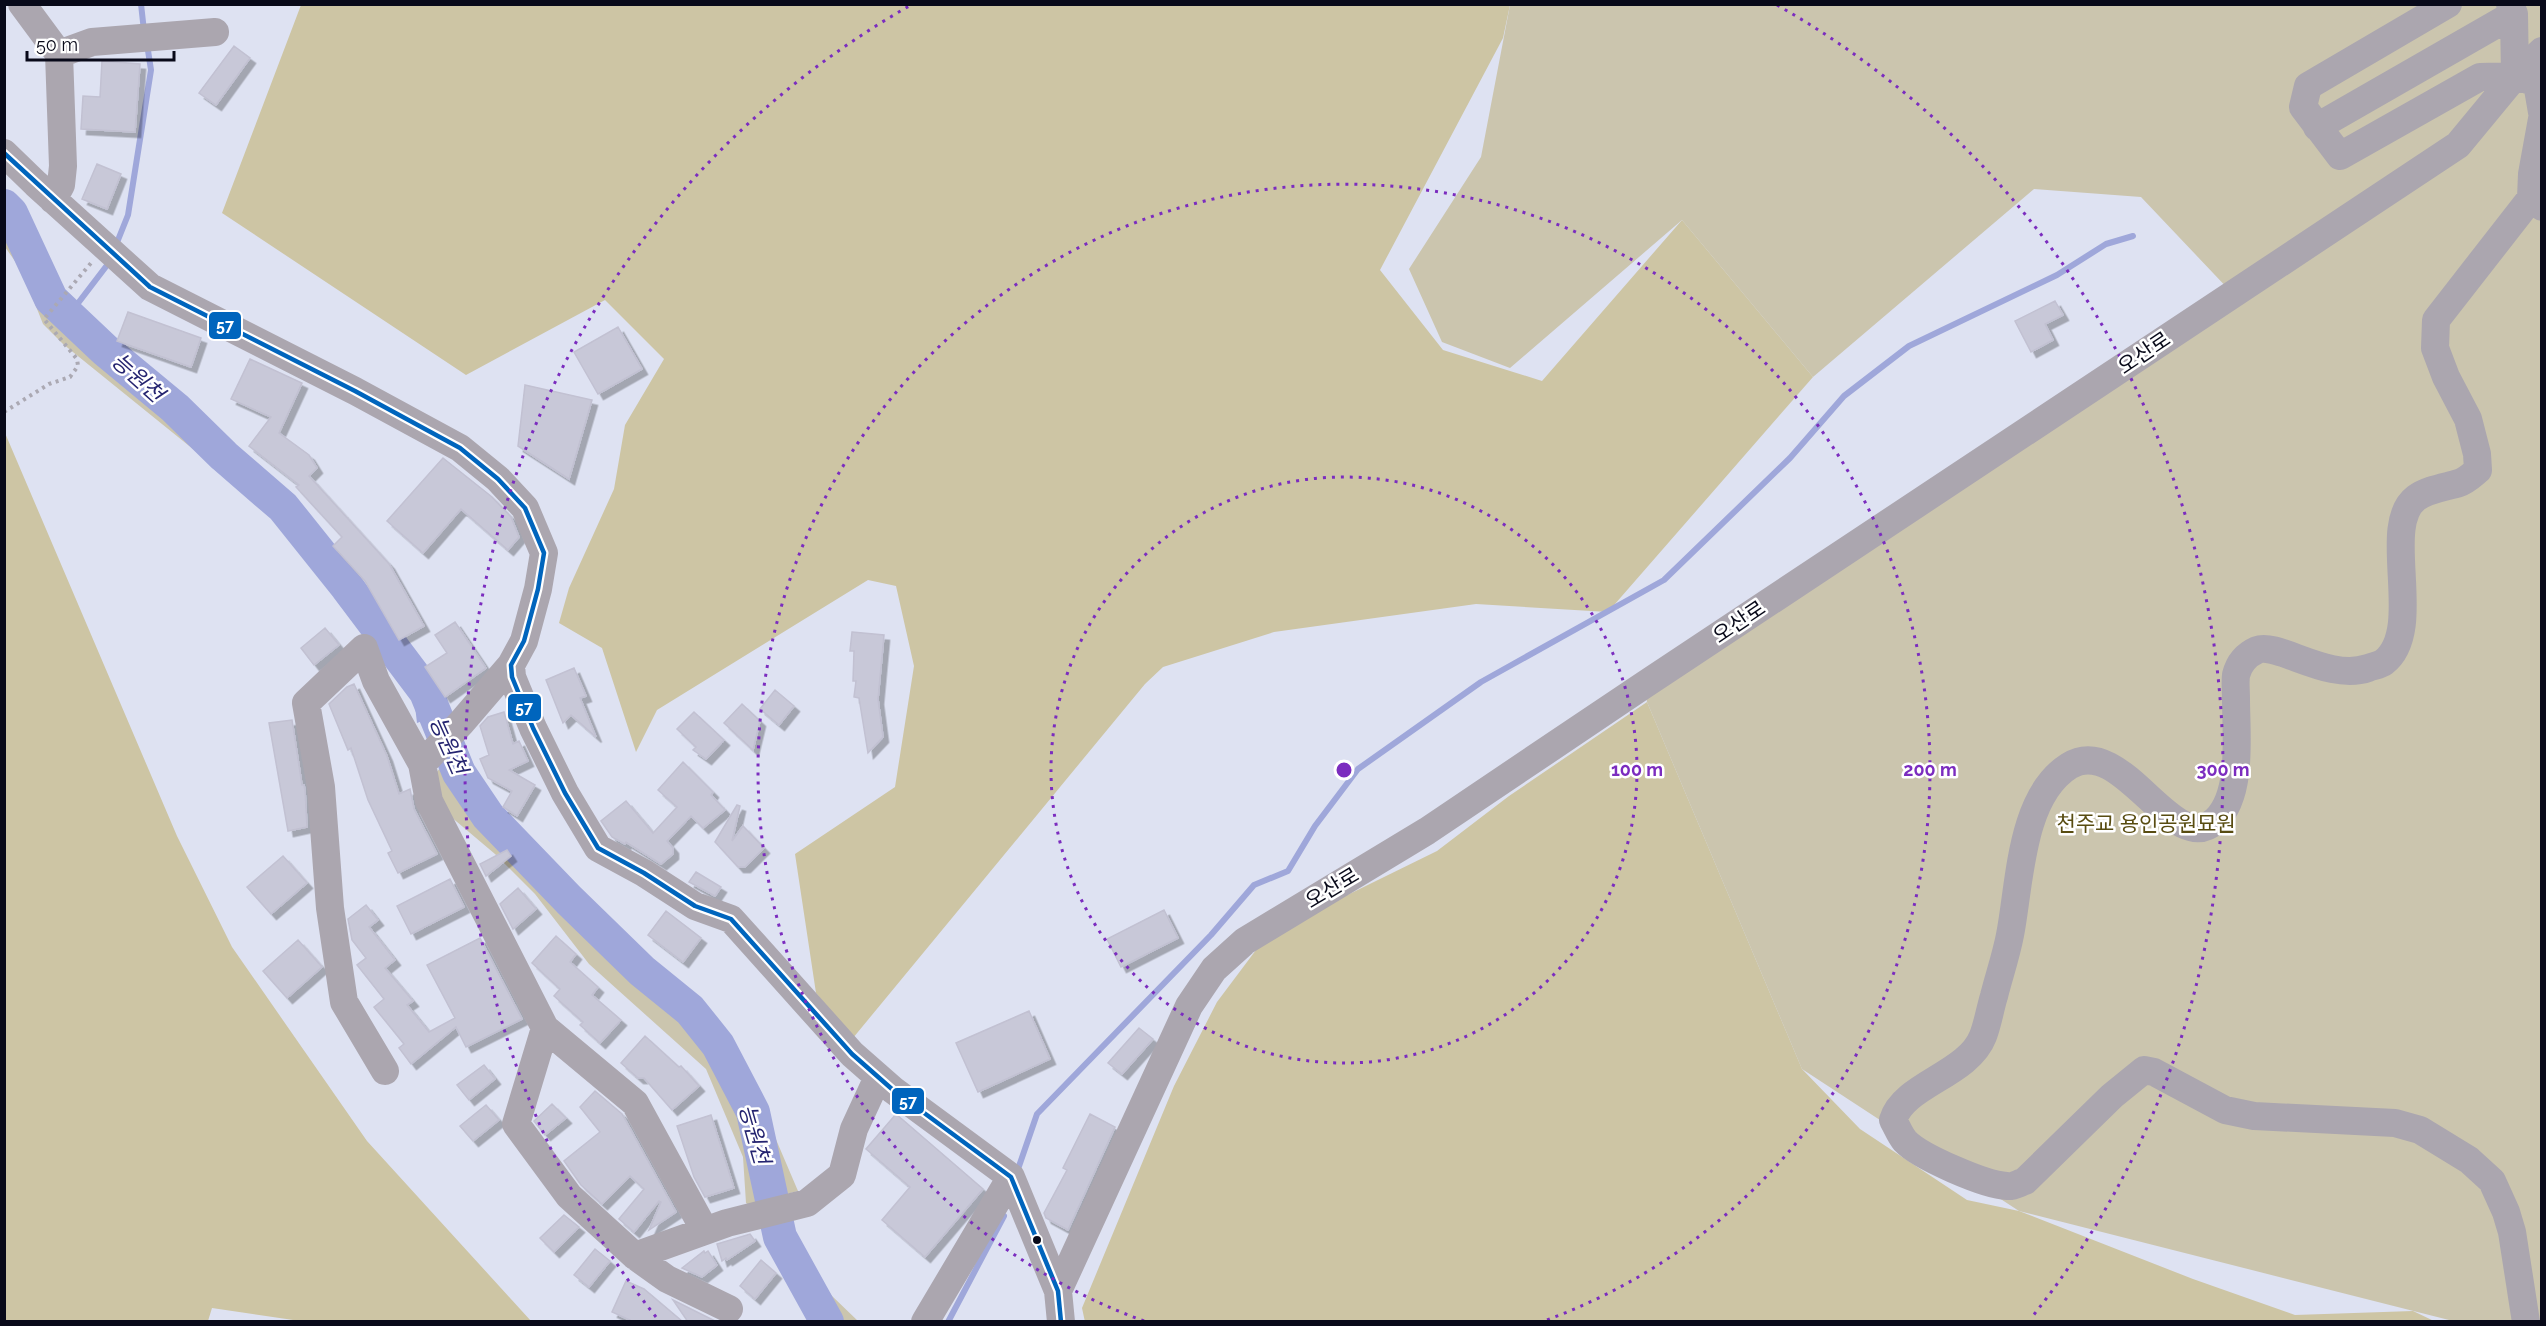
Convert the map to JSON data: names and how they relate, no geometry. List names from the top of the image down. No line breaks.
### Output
{"streets":{"street":["오산로"]},"water":["능원천"],"parks":["천주교 용인공원묘원"],"lines":["transit line 57"],"scale_bar":"50 m","rings":["100 m","200 m","300 m"]}
